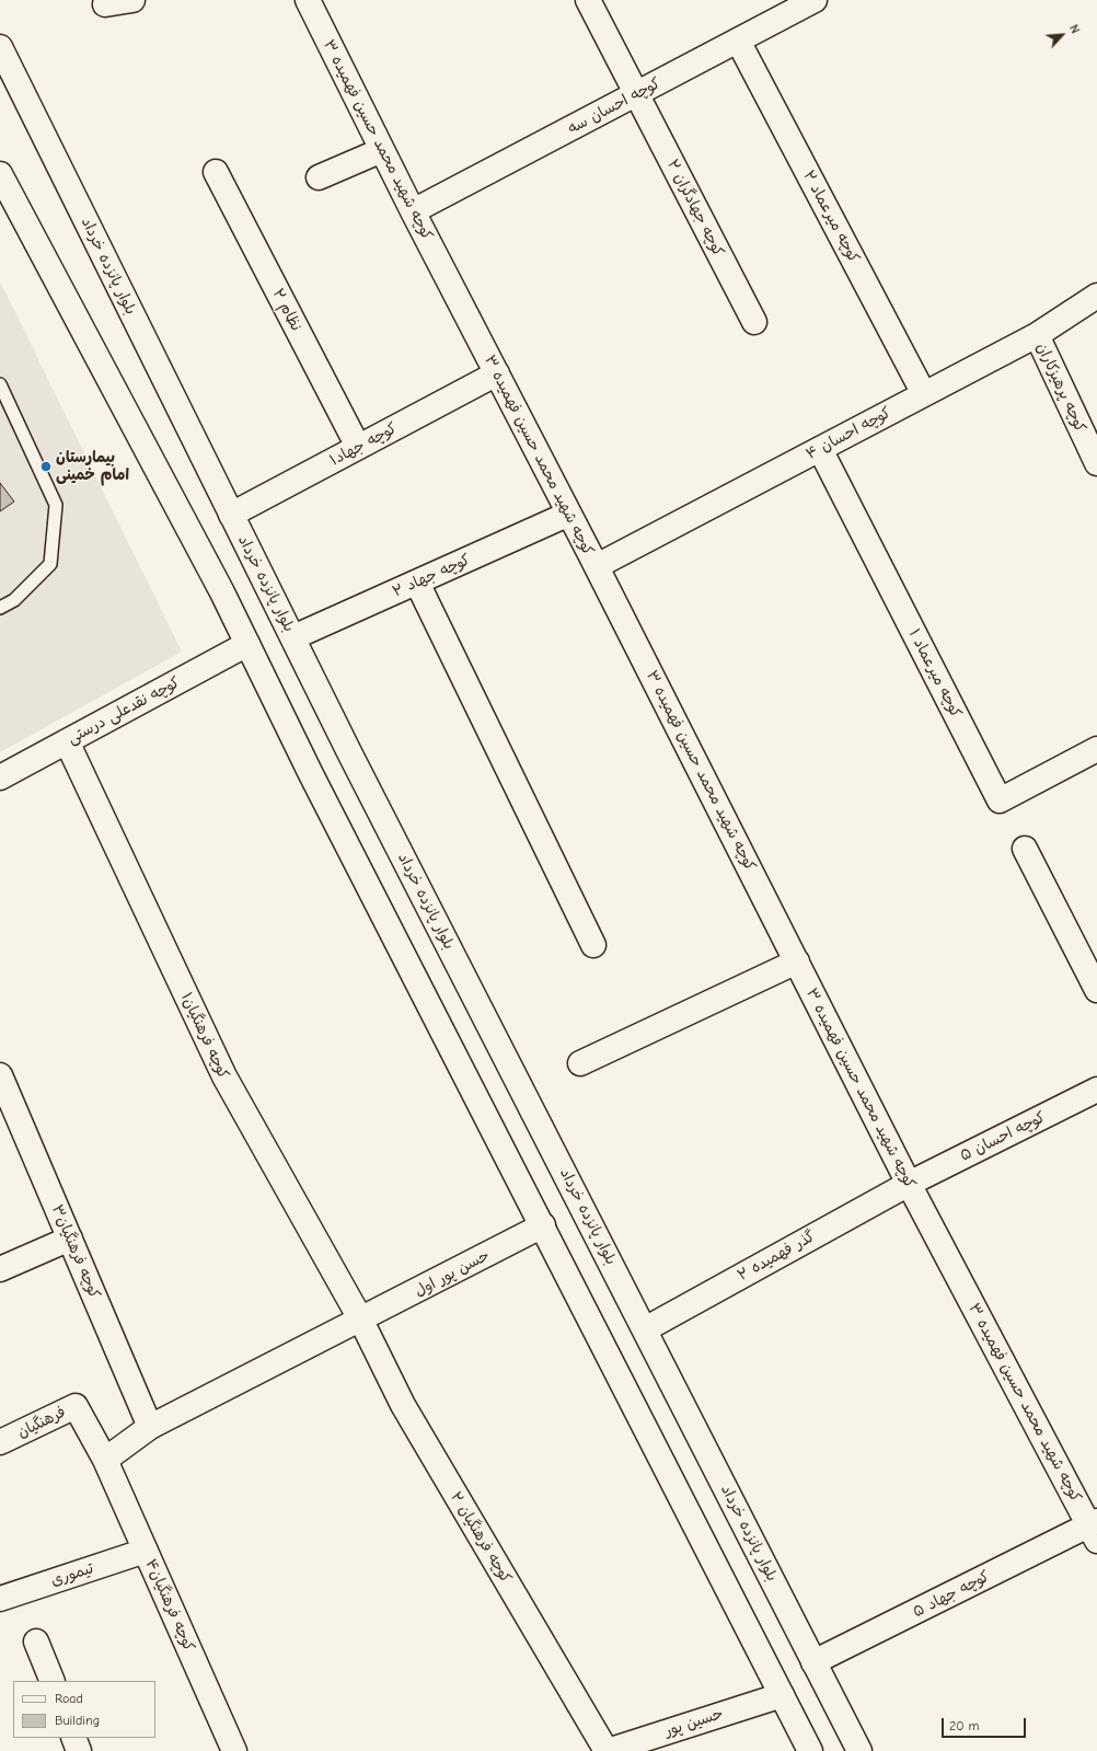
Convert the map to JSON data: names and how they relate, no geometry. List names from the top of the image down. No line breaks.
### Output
{"streets":{"street":["کوچه احسان سه","کوچه شهید محمد حسین فهمیده ۳","کوچه جهادگران ۲","کوچه میرعماد ۲","بلوار پانزده خرداد","نظام ۲","کوچه پرهیزکاران","کوچه احسان ۴","کوچه جهاد۱","کوچه جهاد ۲","کوچه میرعماد ۱","کوچه نقدعلی درستی","کوچه فرهنگیان۱","کوچه احسان ۵","کوچه فرهنگیان۳","گذر فهمیده ۲","حسن پور اول","فرهنگیان","کوچه فرهنگیان ۲","تیموری","کوچه جهاد ۵","کوچه فرهنگیان۴","حسین پور"]},"crossings":[["کوچه احسان سه","کوچه شهید محمد حسین فهمیده ۳"],["کوچه احسان سه","کوچه جهادگران ۲"],["کوچه احسان سه","کوچه میرعماد ۲"],["کوچه شهید محمد حسین فهمیده ۳","کوچه احسان ۴"],["کوچه شهید محمد حسین فهمیده ۳","کوچه جهاد۱"],["کوچه شهید محمد حسین فهمیده ۳","کوچه جهاد ۲"],["کوچه شهید محمد حسین فهمیده ۳","کوچه احسان ۵"],["کوچه شهید محمد حسین فهمیده ۳","گذر فهمیده ۲"],["کوچه شهید محمد حسین فهمیده ۳","کوچه جهاد ۵"],["کوچه میرعماد ۲","کوچه احسان ۴"],["بلوار پانزده خرداد","کوچه جهاد۱"],["بلوار پانزده خرداد","کوچه جهاد ۲"],["بلوار پانزده خرداد","گذر فهمیده ۲"],["بلوار پانزده خرداد","کوچه جهاد ۵"],["نظام ۲","کوچه جهاد۱"],["کوچه پرهیزکاران","کوچه احسان ۴"],["کوچه احسان ۴","کوچه میرعماد ۱"],["کوچه نقدعلی درستی","کوچه فرهنگیان۱"],["کوچه فرهنگیان۱","حسن پور اول"],["کوچه فرهنگیان۱","کوچه فرهنگیان ۲"],["کوچه احسان ۵","گذر فهمیده ۲"],["کوچه فرهنگیان۳","حسن پور اول"],["حسن پور اول","فرهنگیان"],["حسن پور اول","کوچه فرهنگیان ۲"],["حسن پور اول","کوچه فرهنگیان۴"],["فرهنگیان","کوچه فرهنگیان۴"],["کوچه فرهنگیان ۲","حسین پور"],["تیموری","کوچه فرهنگیان۴"]],"places":["بیمارستان امام خمینی"],"legend":["Road","Building"],"scale_bar":"20 m","north":"top right"}
